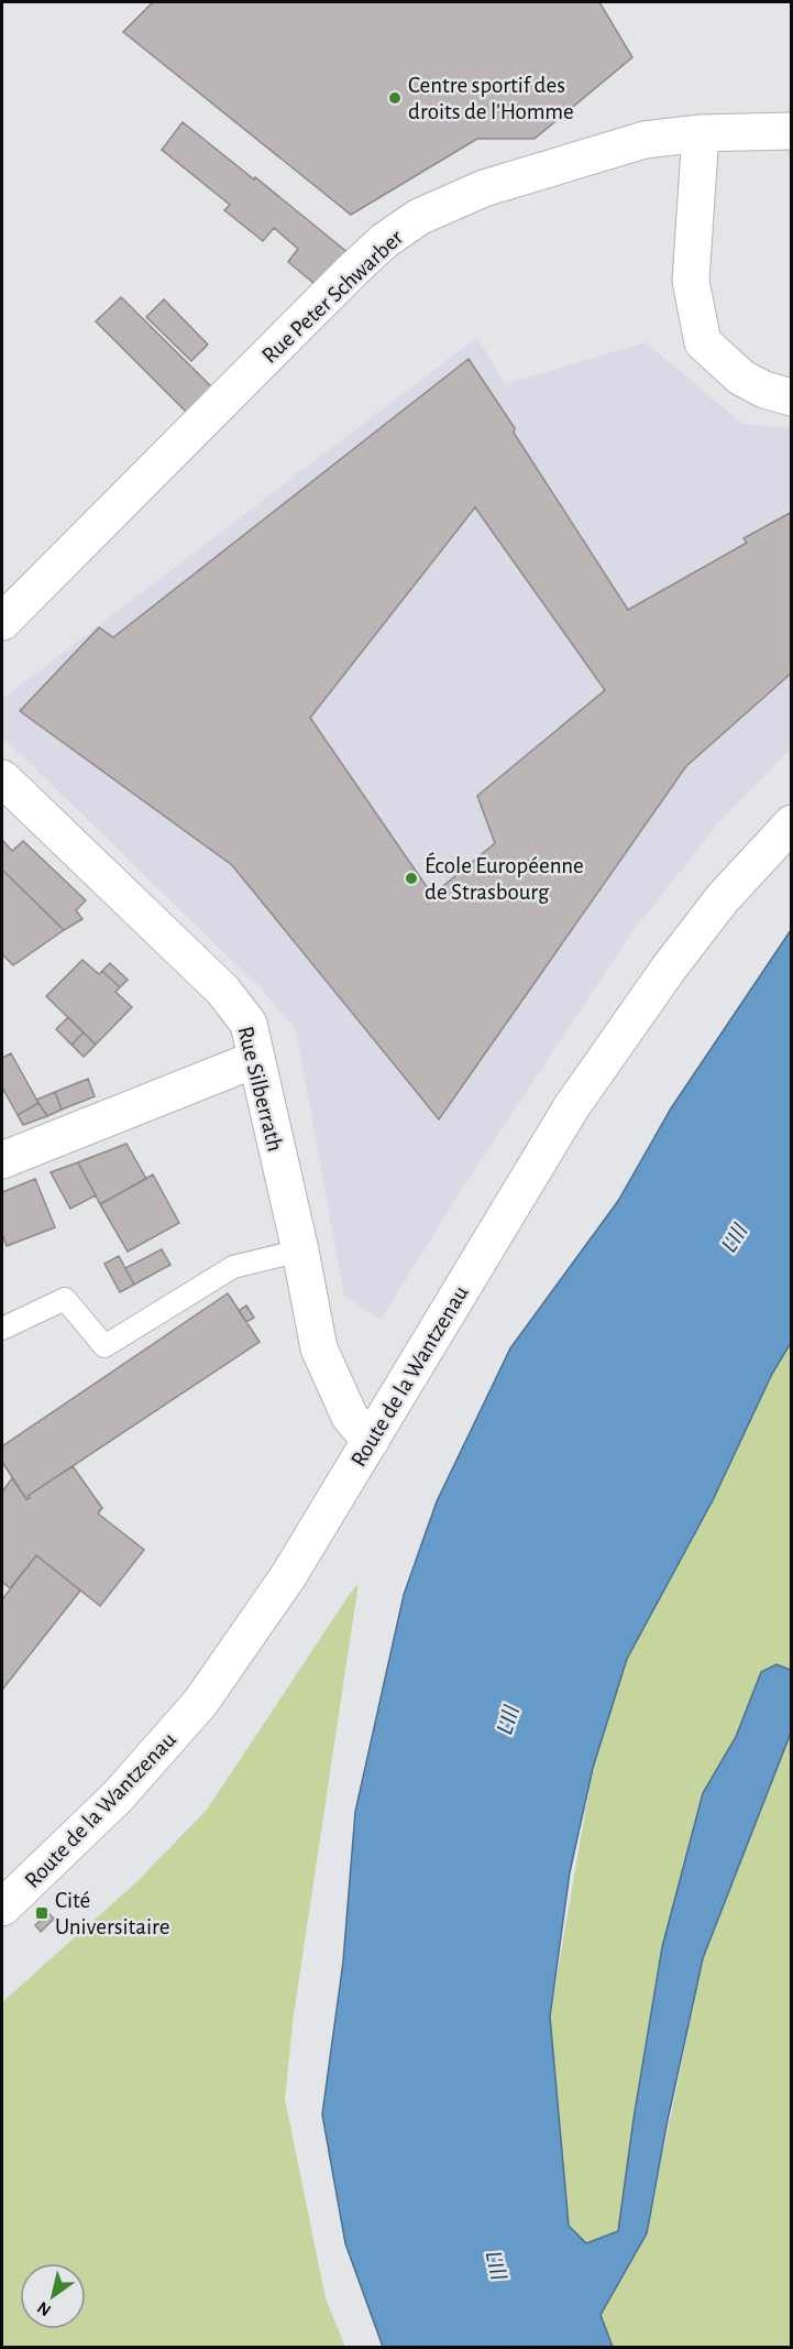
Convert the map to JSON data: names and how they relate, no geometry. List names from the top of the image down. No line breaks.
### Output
{"streets":{"street":["Rue Peter Schwarber","Rue Silberrath","Route de la Wantzenau"]},"crossings":[["Rue Silberrath","Route de la Wantzenau"]],"water":["L'Ill"],"places":{"other":["Centre sportif des droits de l'Homme","École Européenne de Strasbourg"],"transit":["Cité Universitaire"]},"north":"bottom left"}
